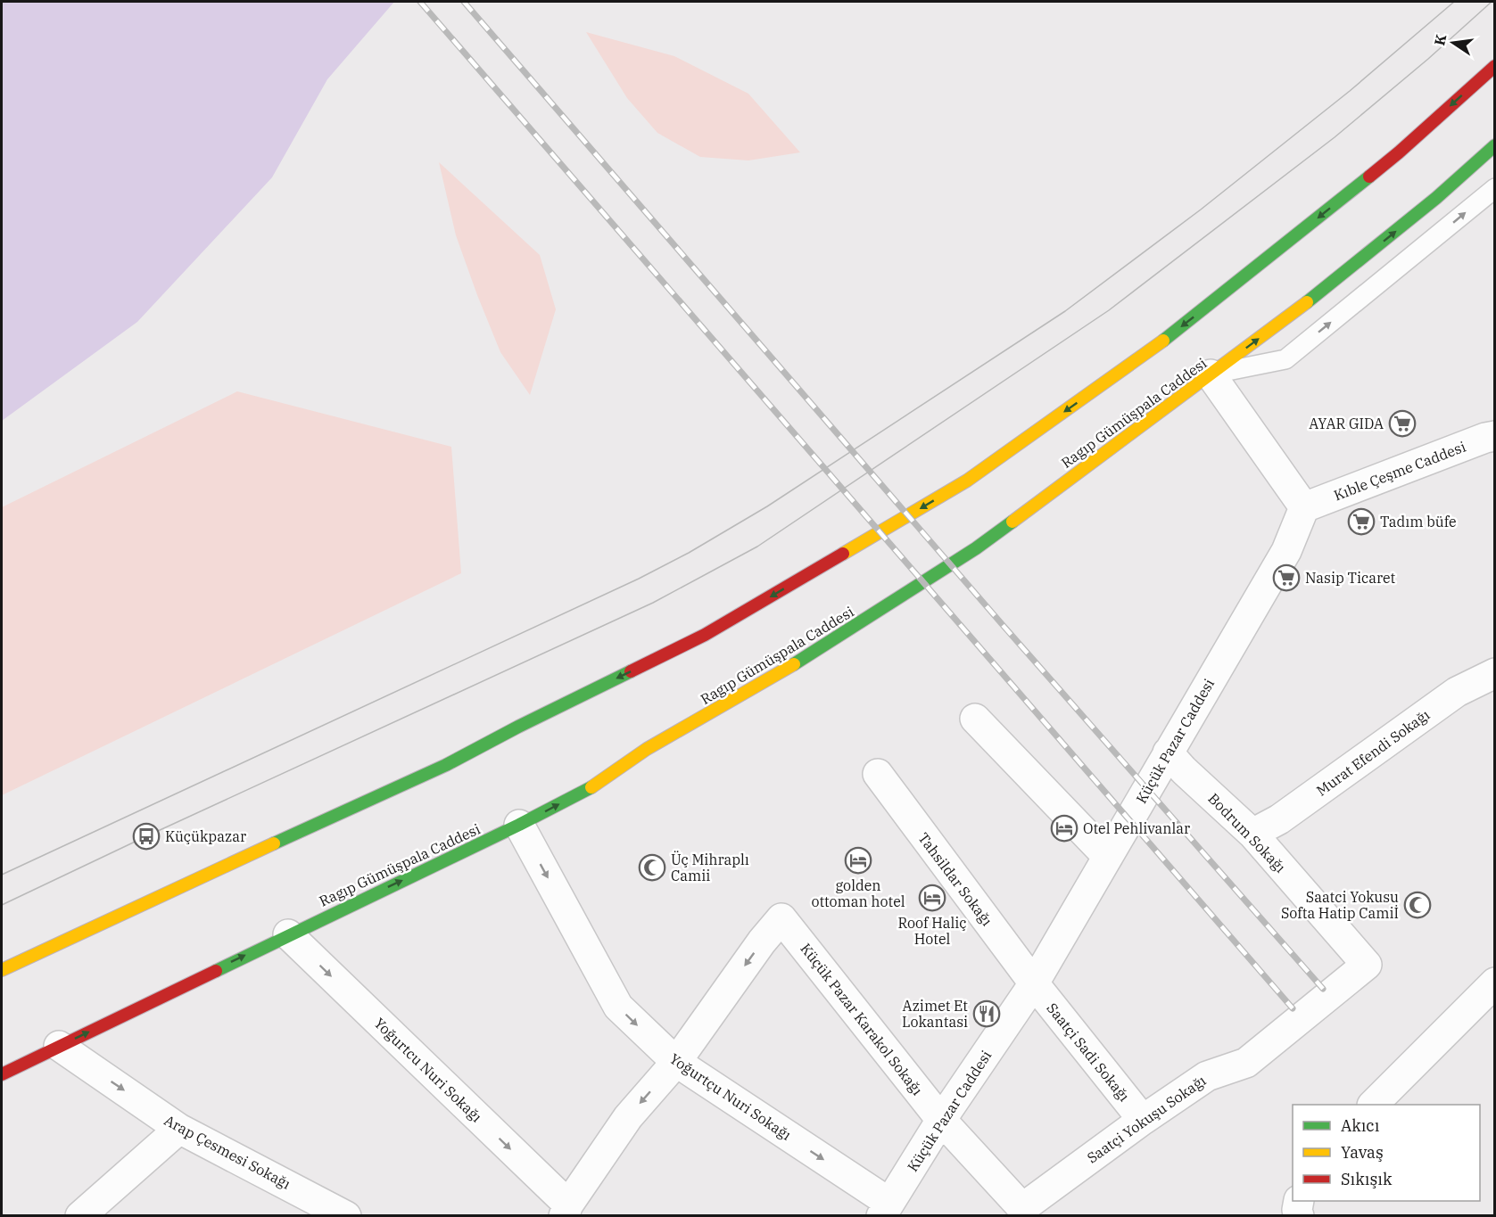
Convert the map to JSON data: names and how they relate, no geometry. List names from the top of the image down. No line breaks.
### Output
{"streets":{"main road":["Ragıp Gümüşpala Caddesi"],"street":["Kıble Çeşme Caddesi","Küçük Pazar Caddesi","Murat Efendi Sokağı","Bodrum Sokağı","Tahsildar Sokağı","Küçük Pazar Karakol Sokağı","Saatçi Sadi Sokağı","Yoğurtcu Nuri Sokağı","Yoğurtçu Nuri Sokağı","Saatçi Yokuşu Sokağı","Arap Çesmesi Sokağı"]},"crossings":[["Ragıp Gümüşpala Caddesi","Yoğurtcu Nuri Sokağı"],["Ragıp Gümüşpala Caddesi","Yoğurtçu Nuri Sokağı"],["Ragıp Gümüşpala Caddesi","Arap Çesmesi Sokağı"],["Kıble Çeşme Caddesi","Küçük Pazar Caddesi"],["Küçük Pazar Caddesi","Bodrum Sokağı"],["Küçük Pazar Caddesi","Tahsildar Sokağı"],["Küçük Pazar Caddesi","Küçük Pazar Karakol Sokağı"],["Küçük Pazar Caddesi","Saatçi Sadi Sokağı"],["Küçük Pazar Caddesi","Yoğurtçu Nuri Sokağı"],["Küçük Pazar Caddesi","Saatçi Yokuşu Sokağı"],["Murat Efendi Sokağı","Bodrum Sokağı"],["Bodrum Sokağı","Saatçi Yokuşu Sokağı"],["Tahsildar Sokağı","Saatçi Sadi Sokağı"],["Küçük Pazar Karakol Sokağı","Yoğurtçu Nuri Sokağı"],["Küçük Pazar Karakol Sokağı","Saatçi Yokuşu Sokağı"],["Saatçi Sadi Sokağı","Saatçi Yokuşu Sokağı"]],"one_way":["Yoğurtcu Nuri Sokağı","Yoğurtçu Nuri Sokağı","Arap Çesmesi Sokağı"],"places":{"supermarket":["AYAR GIDA","Tadım büfe","Nasip Ticaret"],"hotel":["Otel Pehlivanlar","golden ottoman hotel","Roof Haliç Hotel"],"bus stop":["Küçükpazar"],"mosque":["Üç Mihraplı Camii","Saatci Yokusu Softa Hatip Camiİ"],"restaurant":["Azimet Et Lokantasi"]},"legend":["Akıcı","Yavaş","Sıkışık"],"north":"left"}
